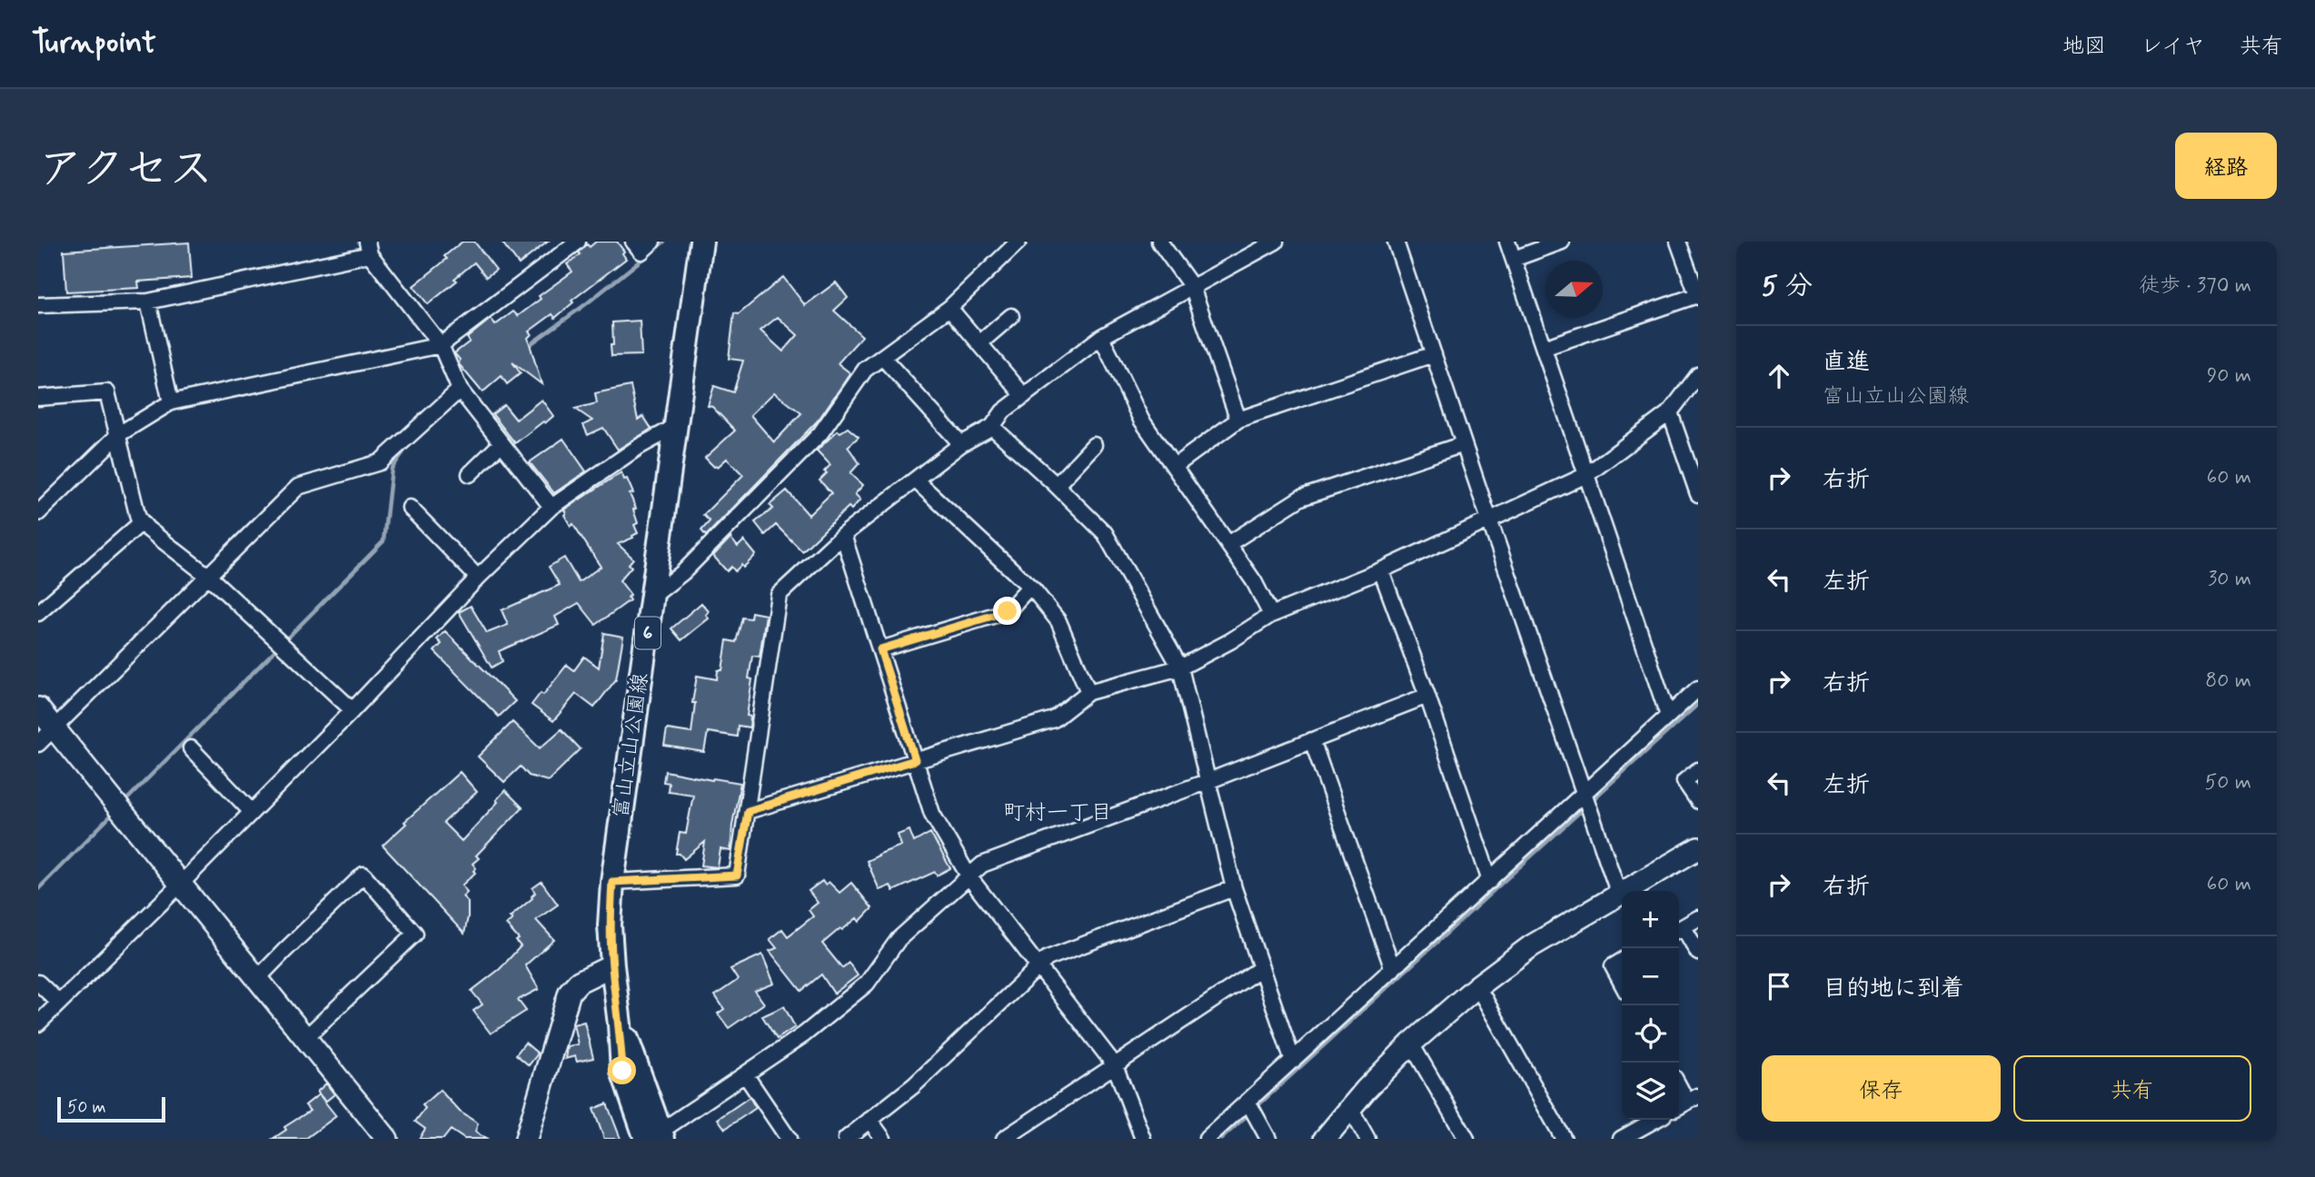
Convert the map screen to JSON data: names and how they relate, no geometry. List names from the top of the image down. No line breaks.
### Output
{"streets":{"main road":["6","富山立山公園線"]},"districts":["町村一丁目"],"scale_bar":"50 m","north":"right","page":{"header":"Turnpoint","nav":["地図","レイヤ","共有"],"title":"アクセス","buttons":["経路",["保存","共有"]],"heading":["5 分","徒歩 · 370 m"],"list":[["直進","富山立山公園線","90 m"],["右折","60 m"],["左折","30 m"],["右折","80 m"],["左折","50 m"],["右折","60 m"],"目的地に到着"],"map_buttons":["+","−"],"scale":"50 m"}}
